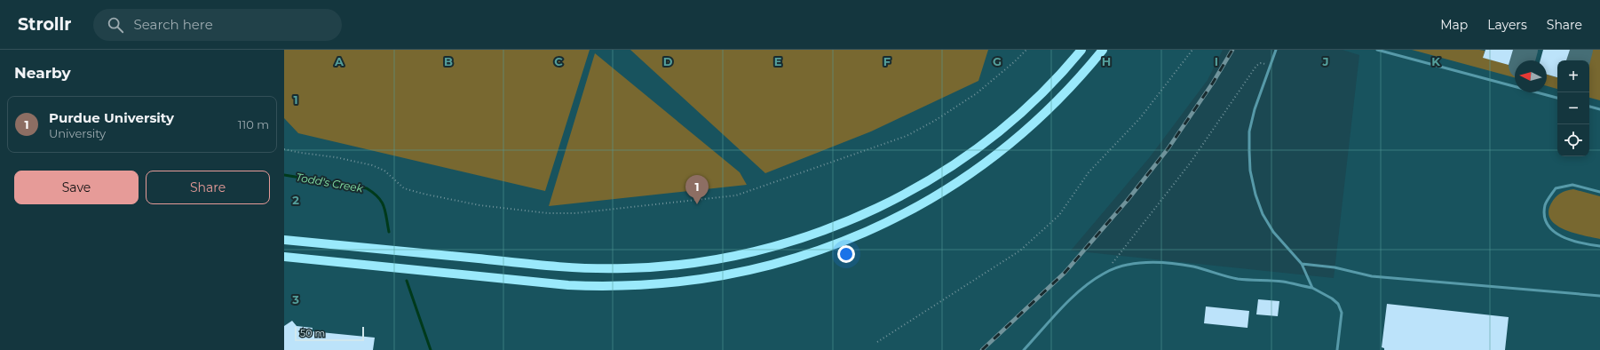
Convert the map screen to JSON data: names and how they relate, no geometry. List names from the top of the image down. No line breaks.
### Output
{"water":["Todd's Creek"],"scale_bar":"50 m","north":"left","page":{"header":"Strollr","search":"Search here","nav":["Map","Layers","Share"],"heading":"Nearby","map_buttons":["+","−"],"list":[{"mark":"1","name":"Purdue University","note":"University","value":"110 m"}],"buttons":["Save","Share"],"pins":"1","scale":"50 m"},"grid":{"columns":["A","B","C","D","E","F","G","H","I","J","K"],"rows":["1","2","3"]}}
